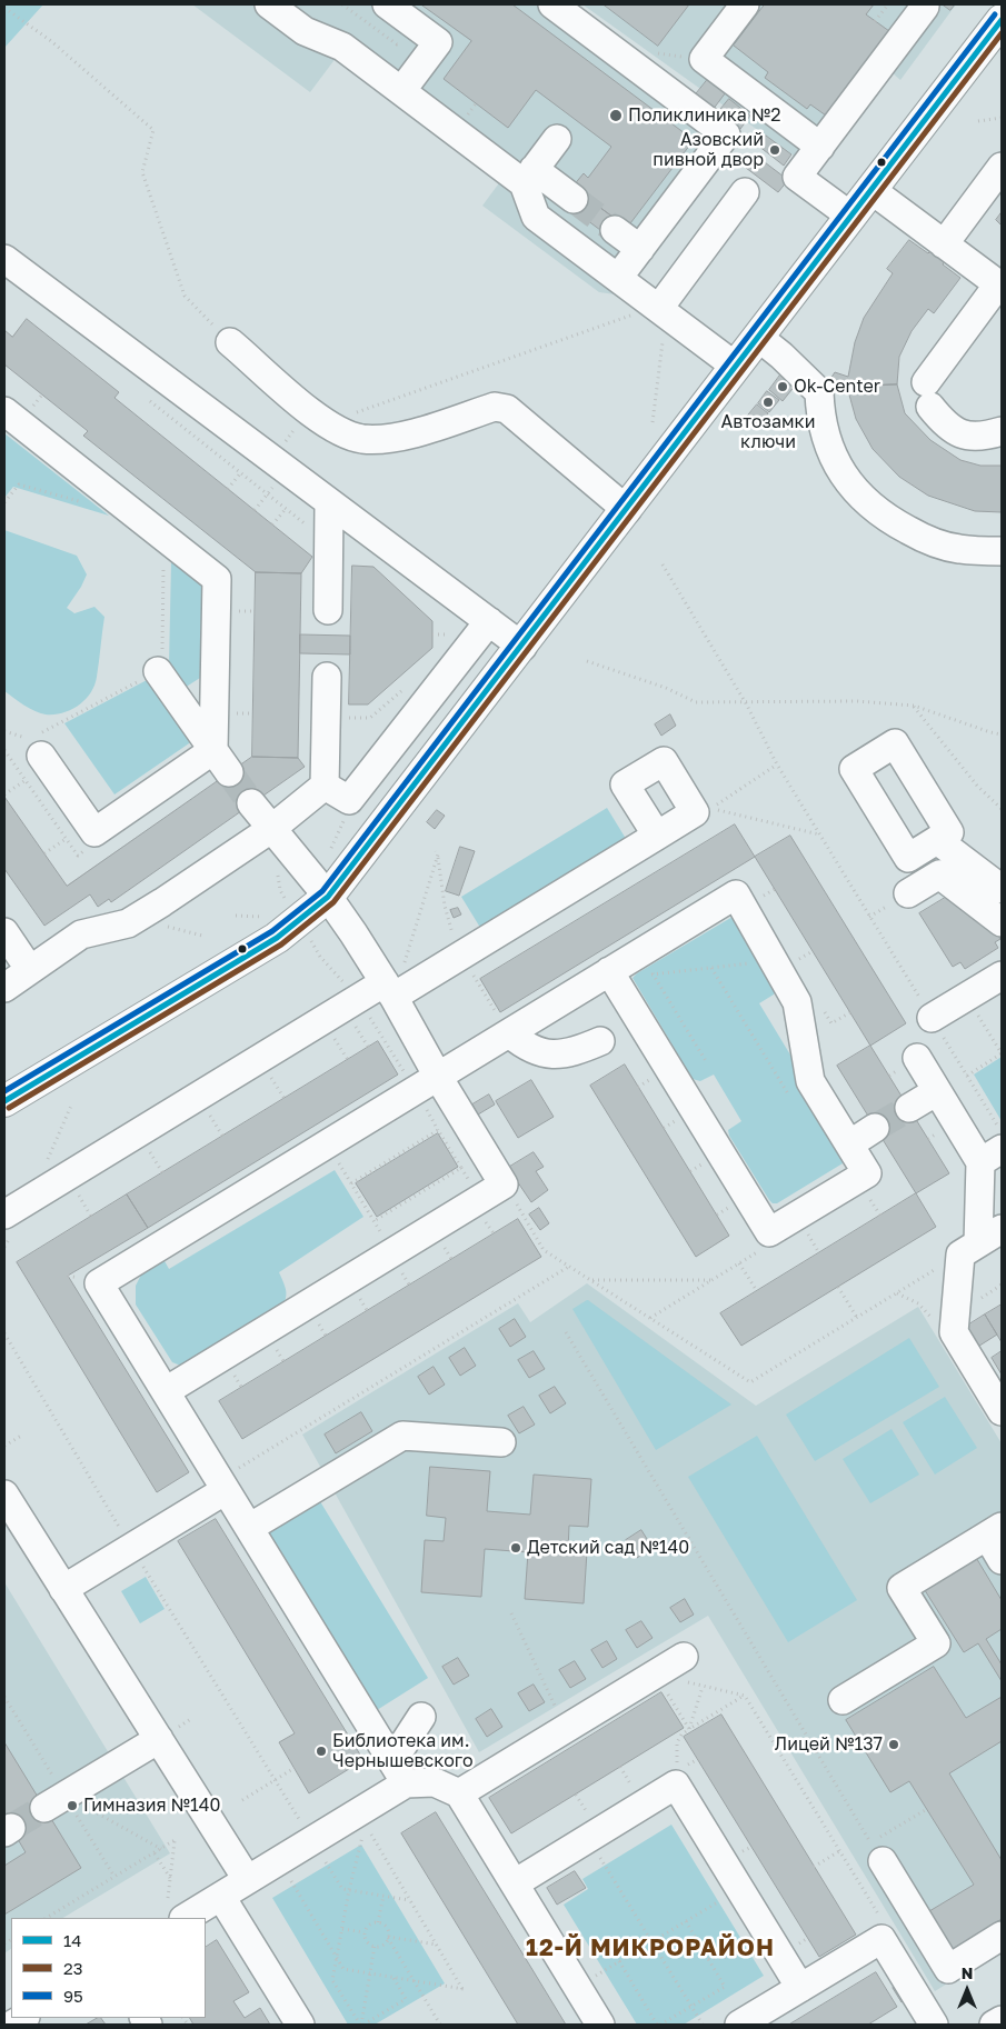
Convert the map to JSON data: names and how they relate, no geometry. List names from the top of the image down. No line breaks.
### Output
{"districts":["12-Й МИКРОРАЙОН"],"places":["Поликлиника №2","Азовский пивной двор","Ok-Center","Автозамки ключи","Детский сад №140","Лицей №137","Библиотека им. Чернышевского","Гимназия №140"],"lines":["transit line 95","transit line 14","transit line 23"],"legend":["14","23","95"],"north":"top"}
